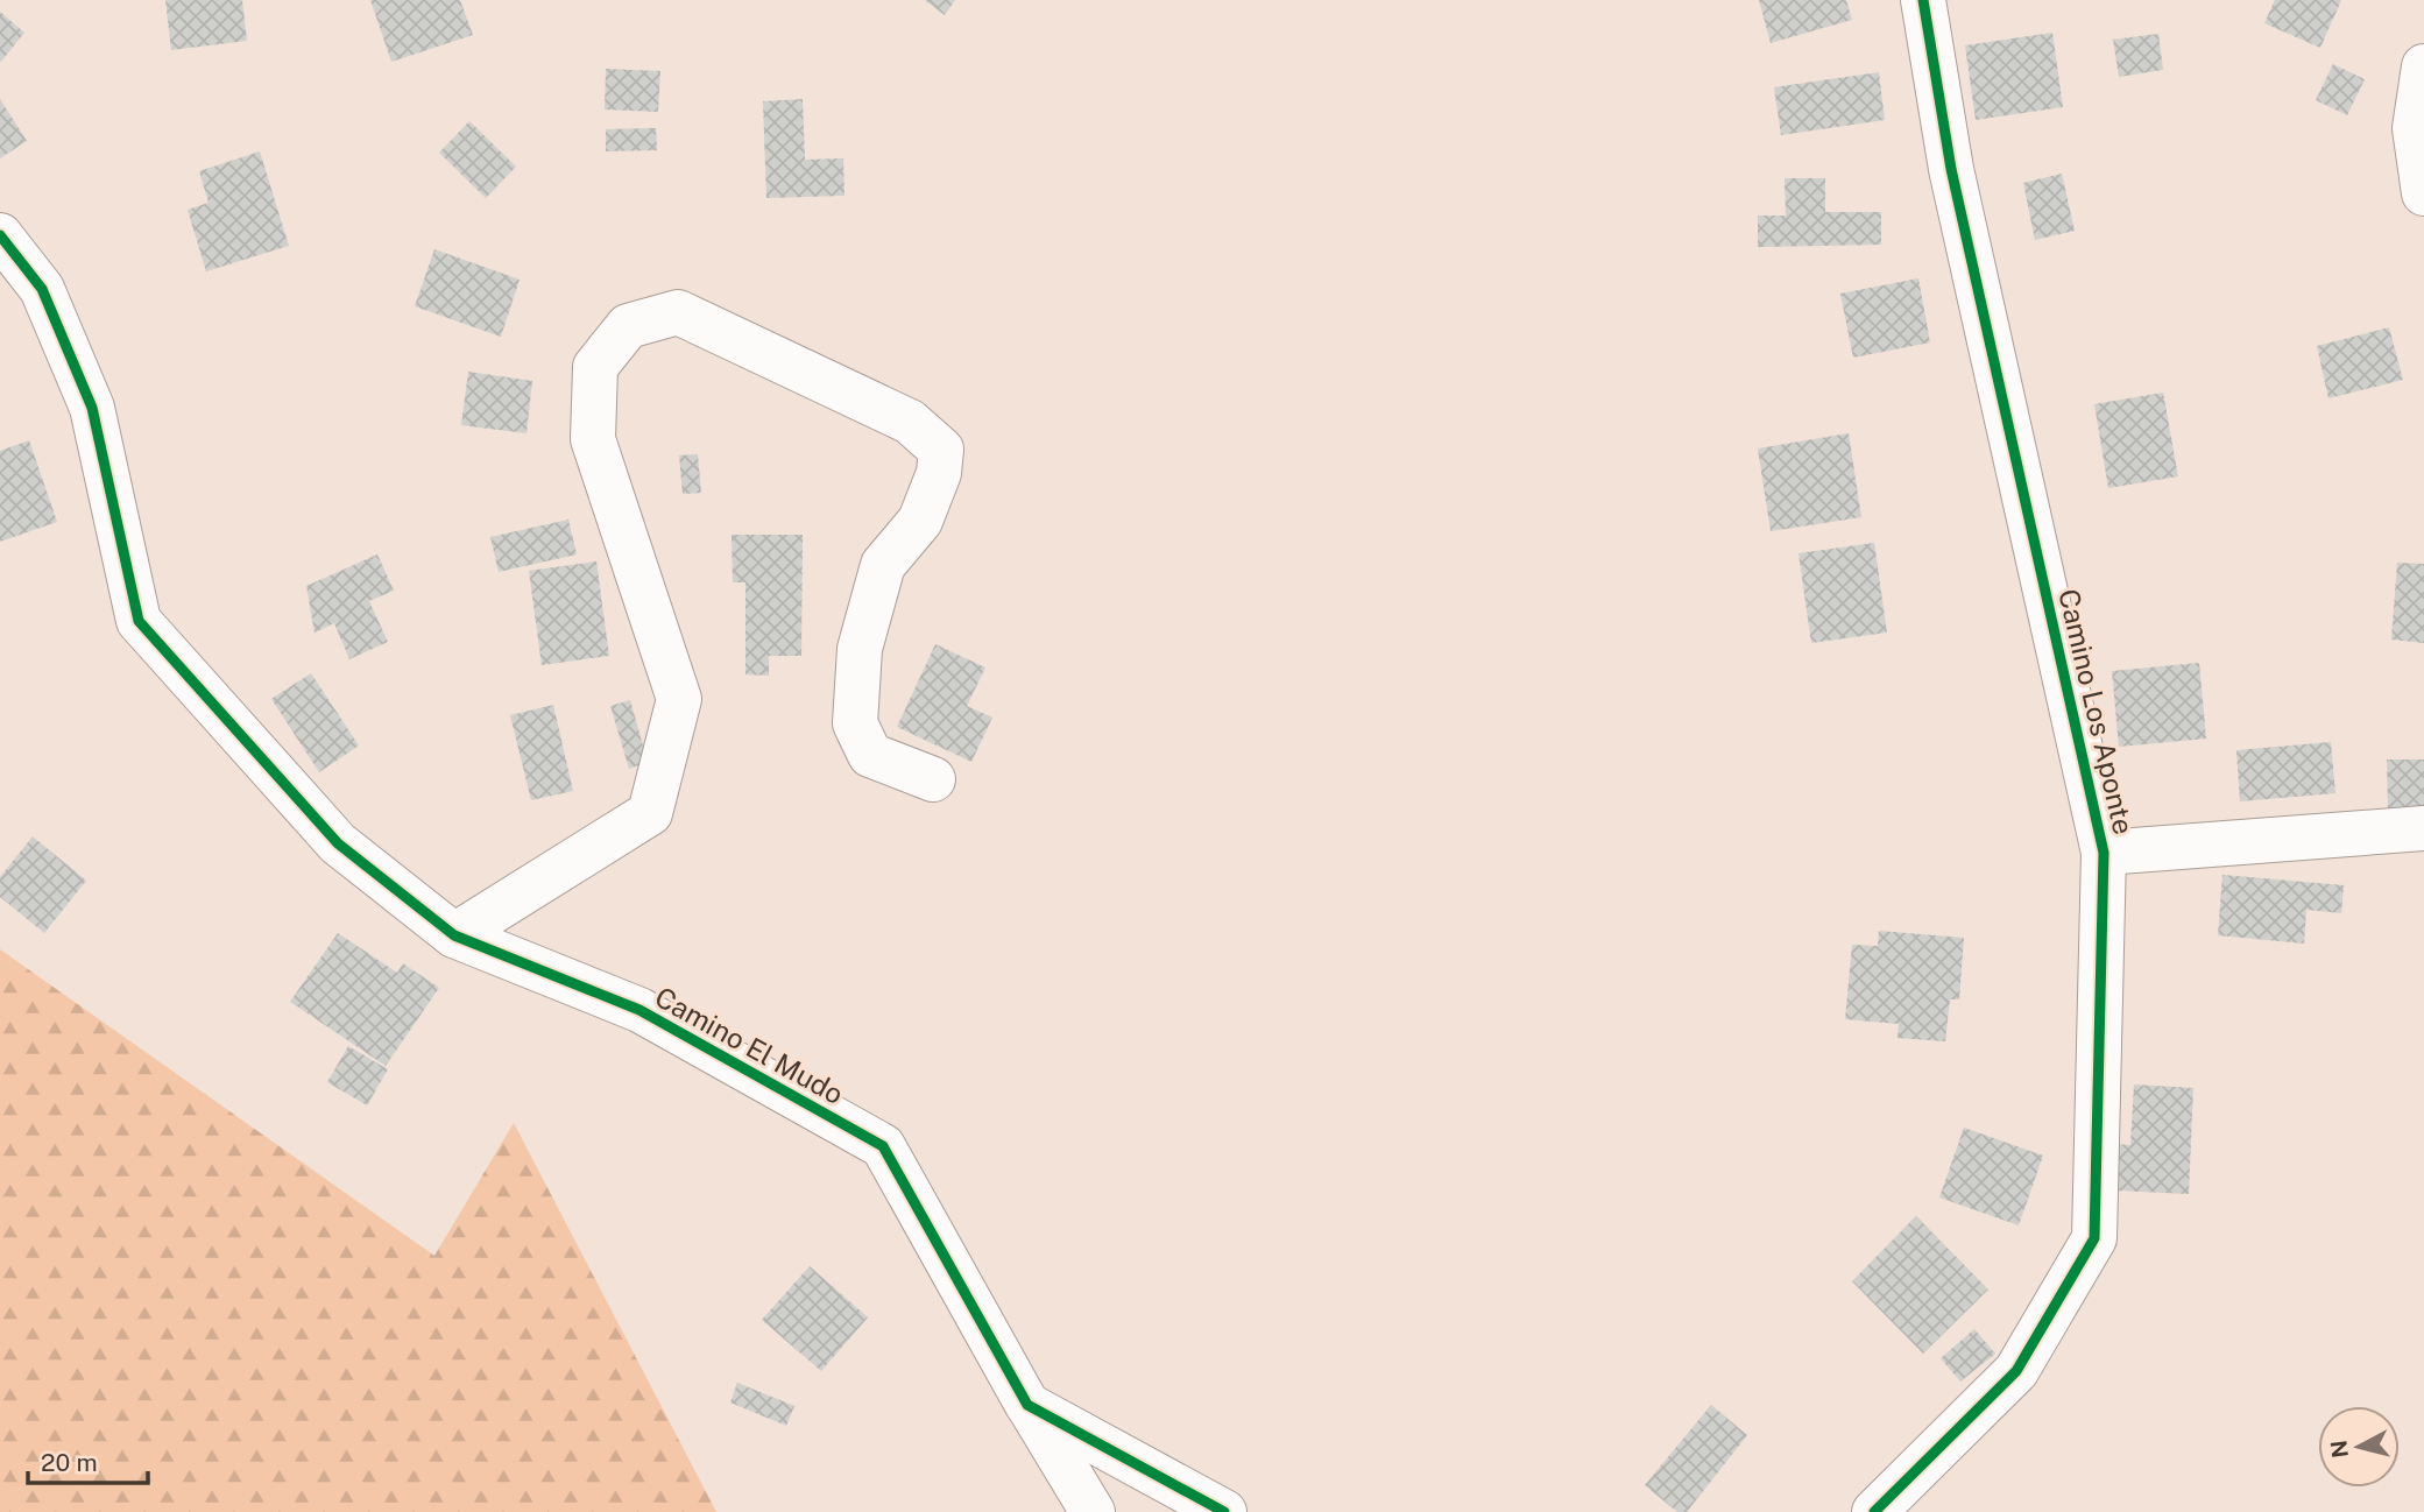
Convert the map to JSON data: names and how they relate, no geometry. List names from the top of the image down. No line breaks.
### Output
{"streets":{"street":["Camino Los Aponte","Camino El Mudo"]},"scale_bar":"20 m","north":"left"}
